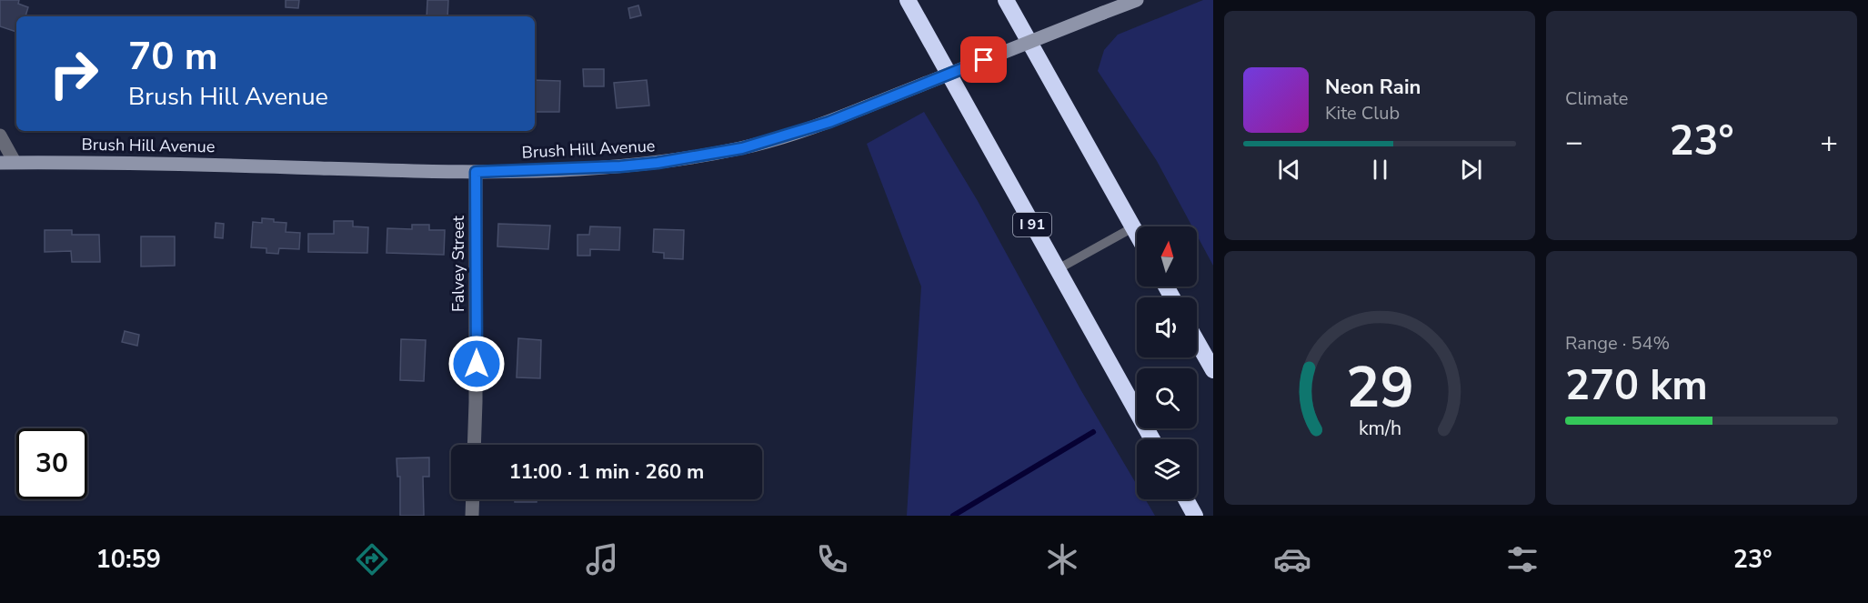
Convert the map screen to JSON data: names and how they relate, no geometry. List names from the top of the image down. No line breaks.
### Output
{"streets":{"highway":["I 91"],"street":["Brush Hill Avenue","Falvey Street"]},"crossings":[["Brush Hill Avenue","Falvey Street"]],"north":"top","page":{"tile":["Climate",["Range · 54%","270 km"]],"turn":["70 m","Brush Hill Avenue"],"song":["Neon Rain","Kite Club"],"heat":["−","23°","+"],"limit":"30","trip":"11:00 · 1 min · 260 m","tabs":["10:59","23°"],"gauge":["29","km/h"]}}
